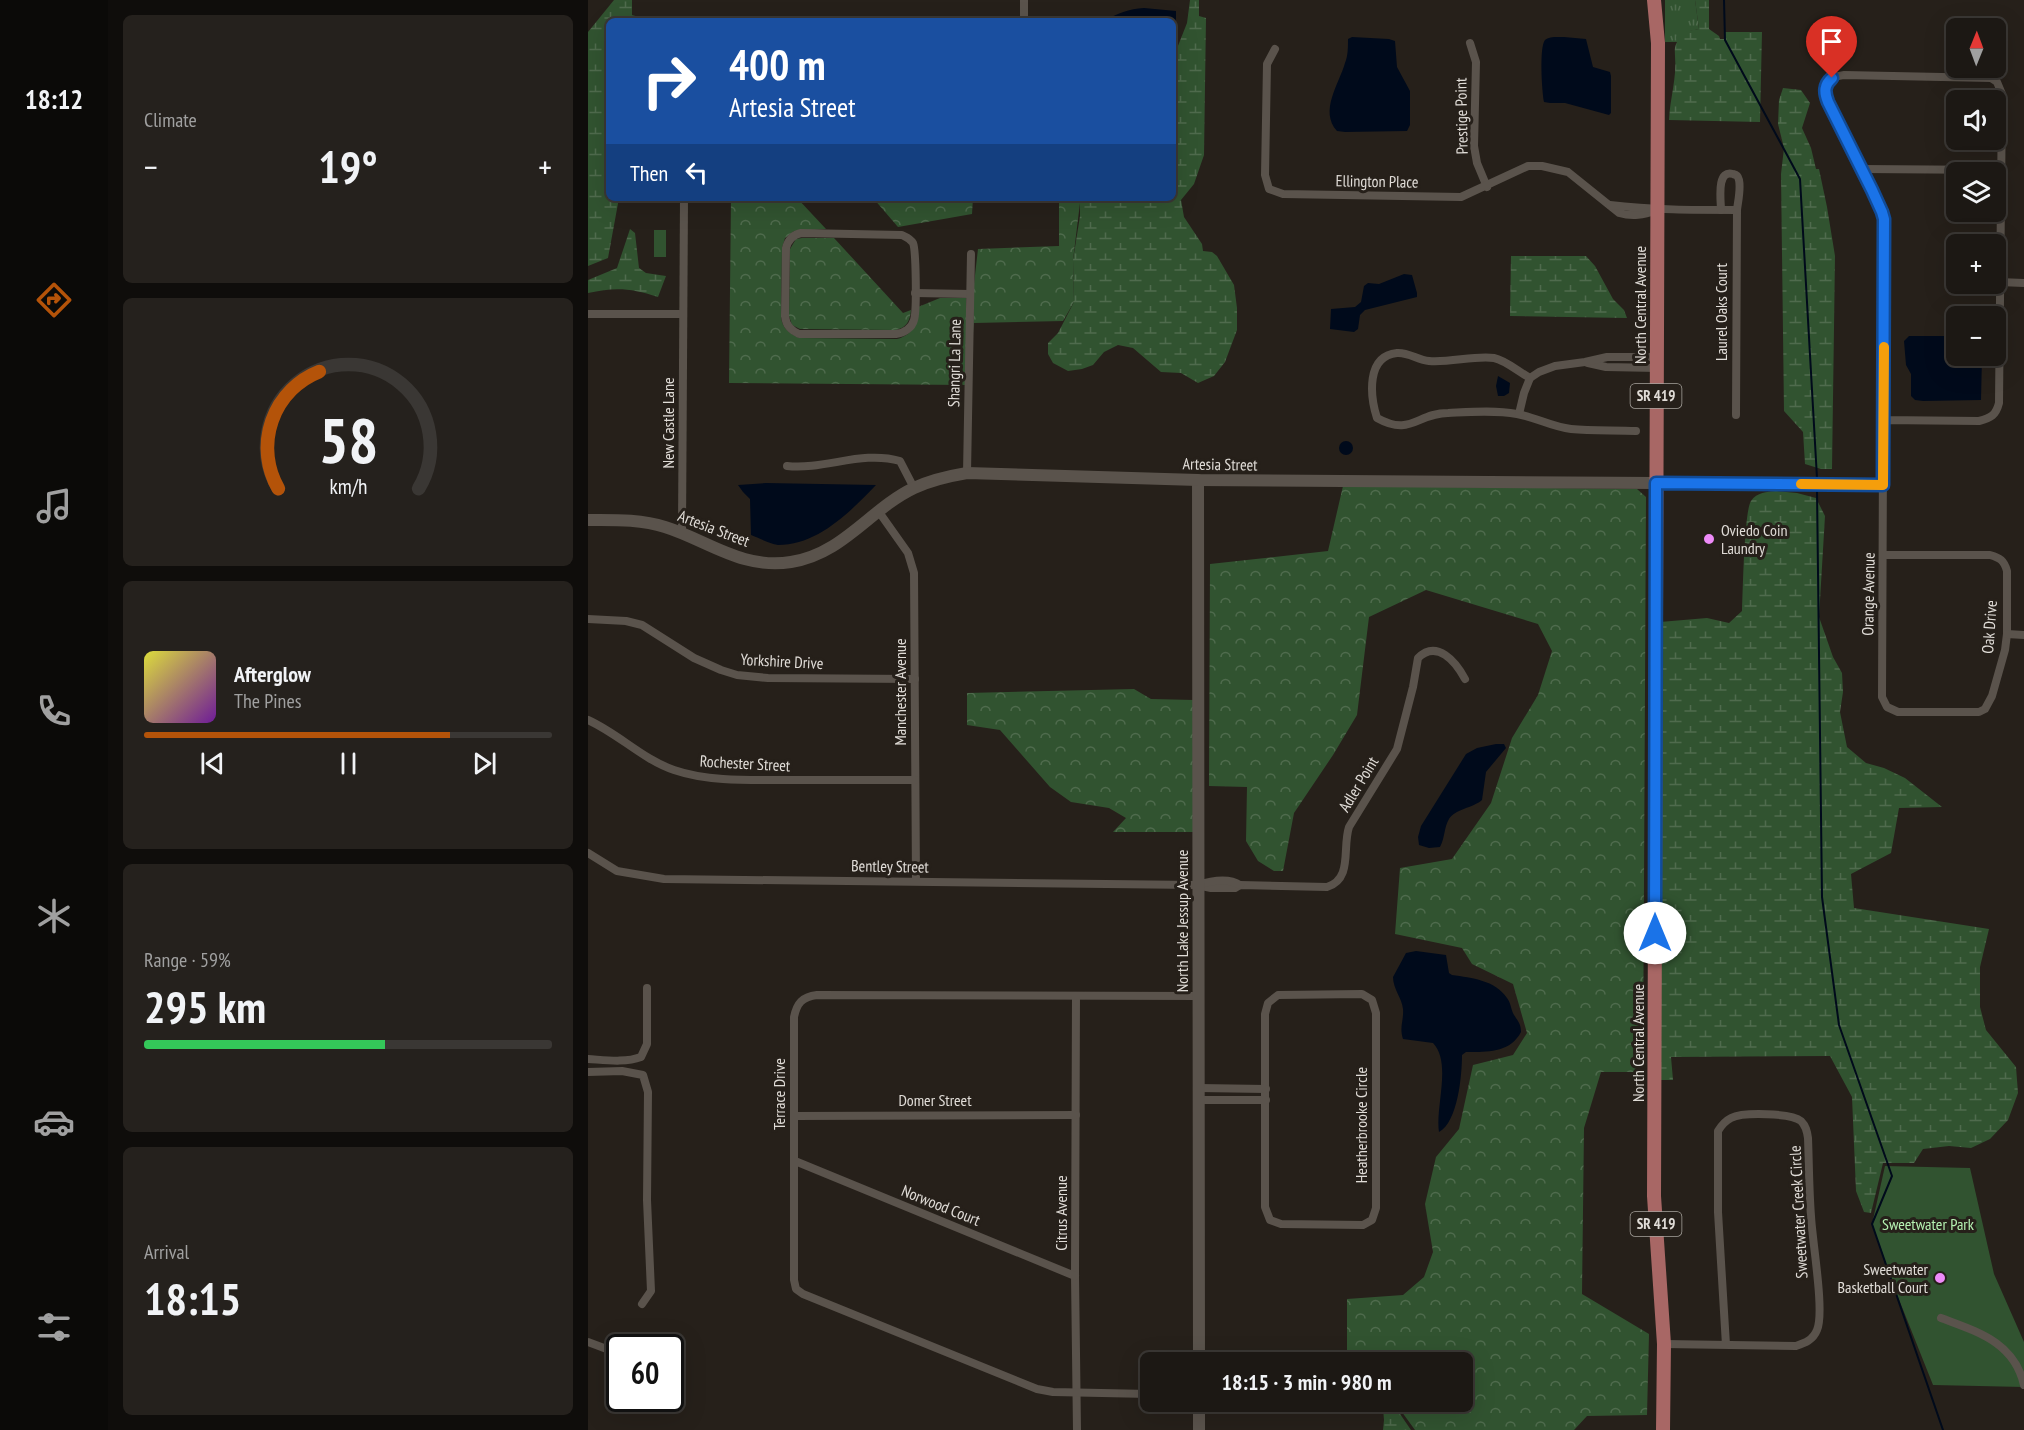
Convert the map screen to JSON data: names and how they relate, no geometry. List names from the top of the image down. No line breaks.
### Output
{"streets":{"main road":["North Central Avenue","SR 419"],"street":["Prestige Point","Ellington Place","Laurel Oaks Court","Shangri La Lane","New Castle Lane","Artesia Street","Orange Avenue","Oak Drive","Yorkshire Drive","Manchester Avenue","Rochester Street","Adler Point","Bentley Street","North Lake Jessup Avenue","Terrace Drive","Domer Street","Heatherbrooke Circle","Norwood Court","Sweetwater Creek Circle","Citrus Avenue"]},"crossings":[["Prestige Point","Ellington Place"],["Ellington Place","North Central Avenue"],["North Central Avenue","Artesia Street"],["North Central Avenue","Sweetwater Creek Circle"],["Shangri La Lane","Artesia Street"],["New Castle Lane","Artesia Street"],["Artesia Street","Orange Avenue"],["Artesia Street","Manchester Avenue"],["Artesia Street","North Lake Jessup Avenue"],["Orange Avenue","Oak Drive"],["Yorkshire Drive","Manchester Avenue"],["Manchester Avenue","Rochester Street"],["Manchester Avenue","Bentley Street"],["Adler Point","Bentley Street"],["Adler Point","North Lake Jessup Avenue"],["Bentley Street","North Lake Jessup Avenue"],["North Lake Jessup Avenue","Terrace Drive"],["Terrace Drive","Domer Street"],["Terrace Drive","Norwood Court"],["Terrace Drive","Citrus Avenue"],["Domer Street","Citrus Avenue"],["Norwood Court","Citrus Avenue"]],"parks":["Sweetwater Park"],"places":["Oviedo Coin Laundry","Sweetwater Basketball Court"],"north":"top","page":{"tabs":"18:12","tile":["Climate",["Range · 59%","295 km"],["Arrival","18:15"]],"map_buttons":["+","−"],"turn":["400 m","Artesia Street"],"heat":["−","19°","+"],"then":"Then","song":["Afterglow","The Pines"],"limit":"60","trip":"18:15 · 3 min · 980 m","gauge":["58","km/h"]}}
